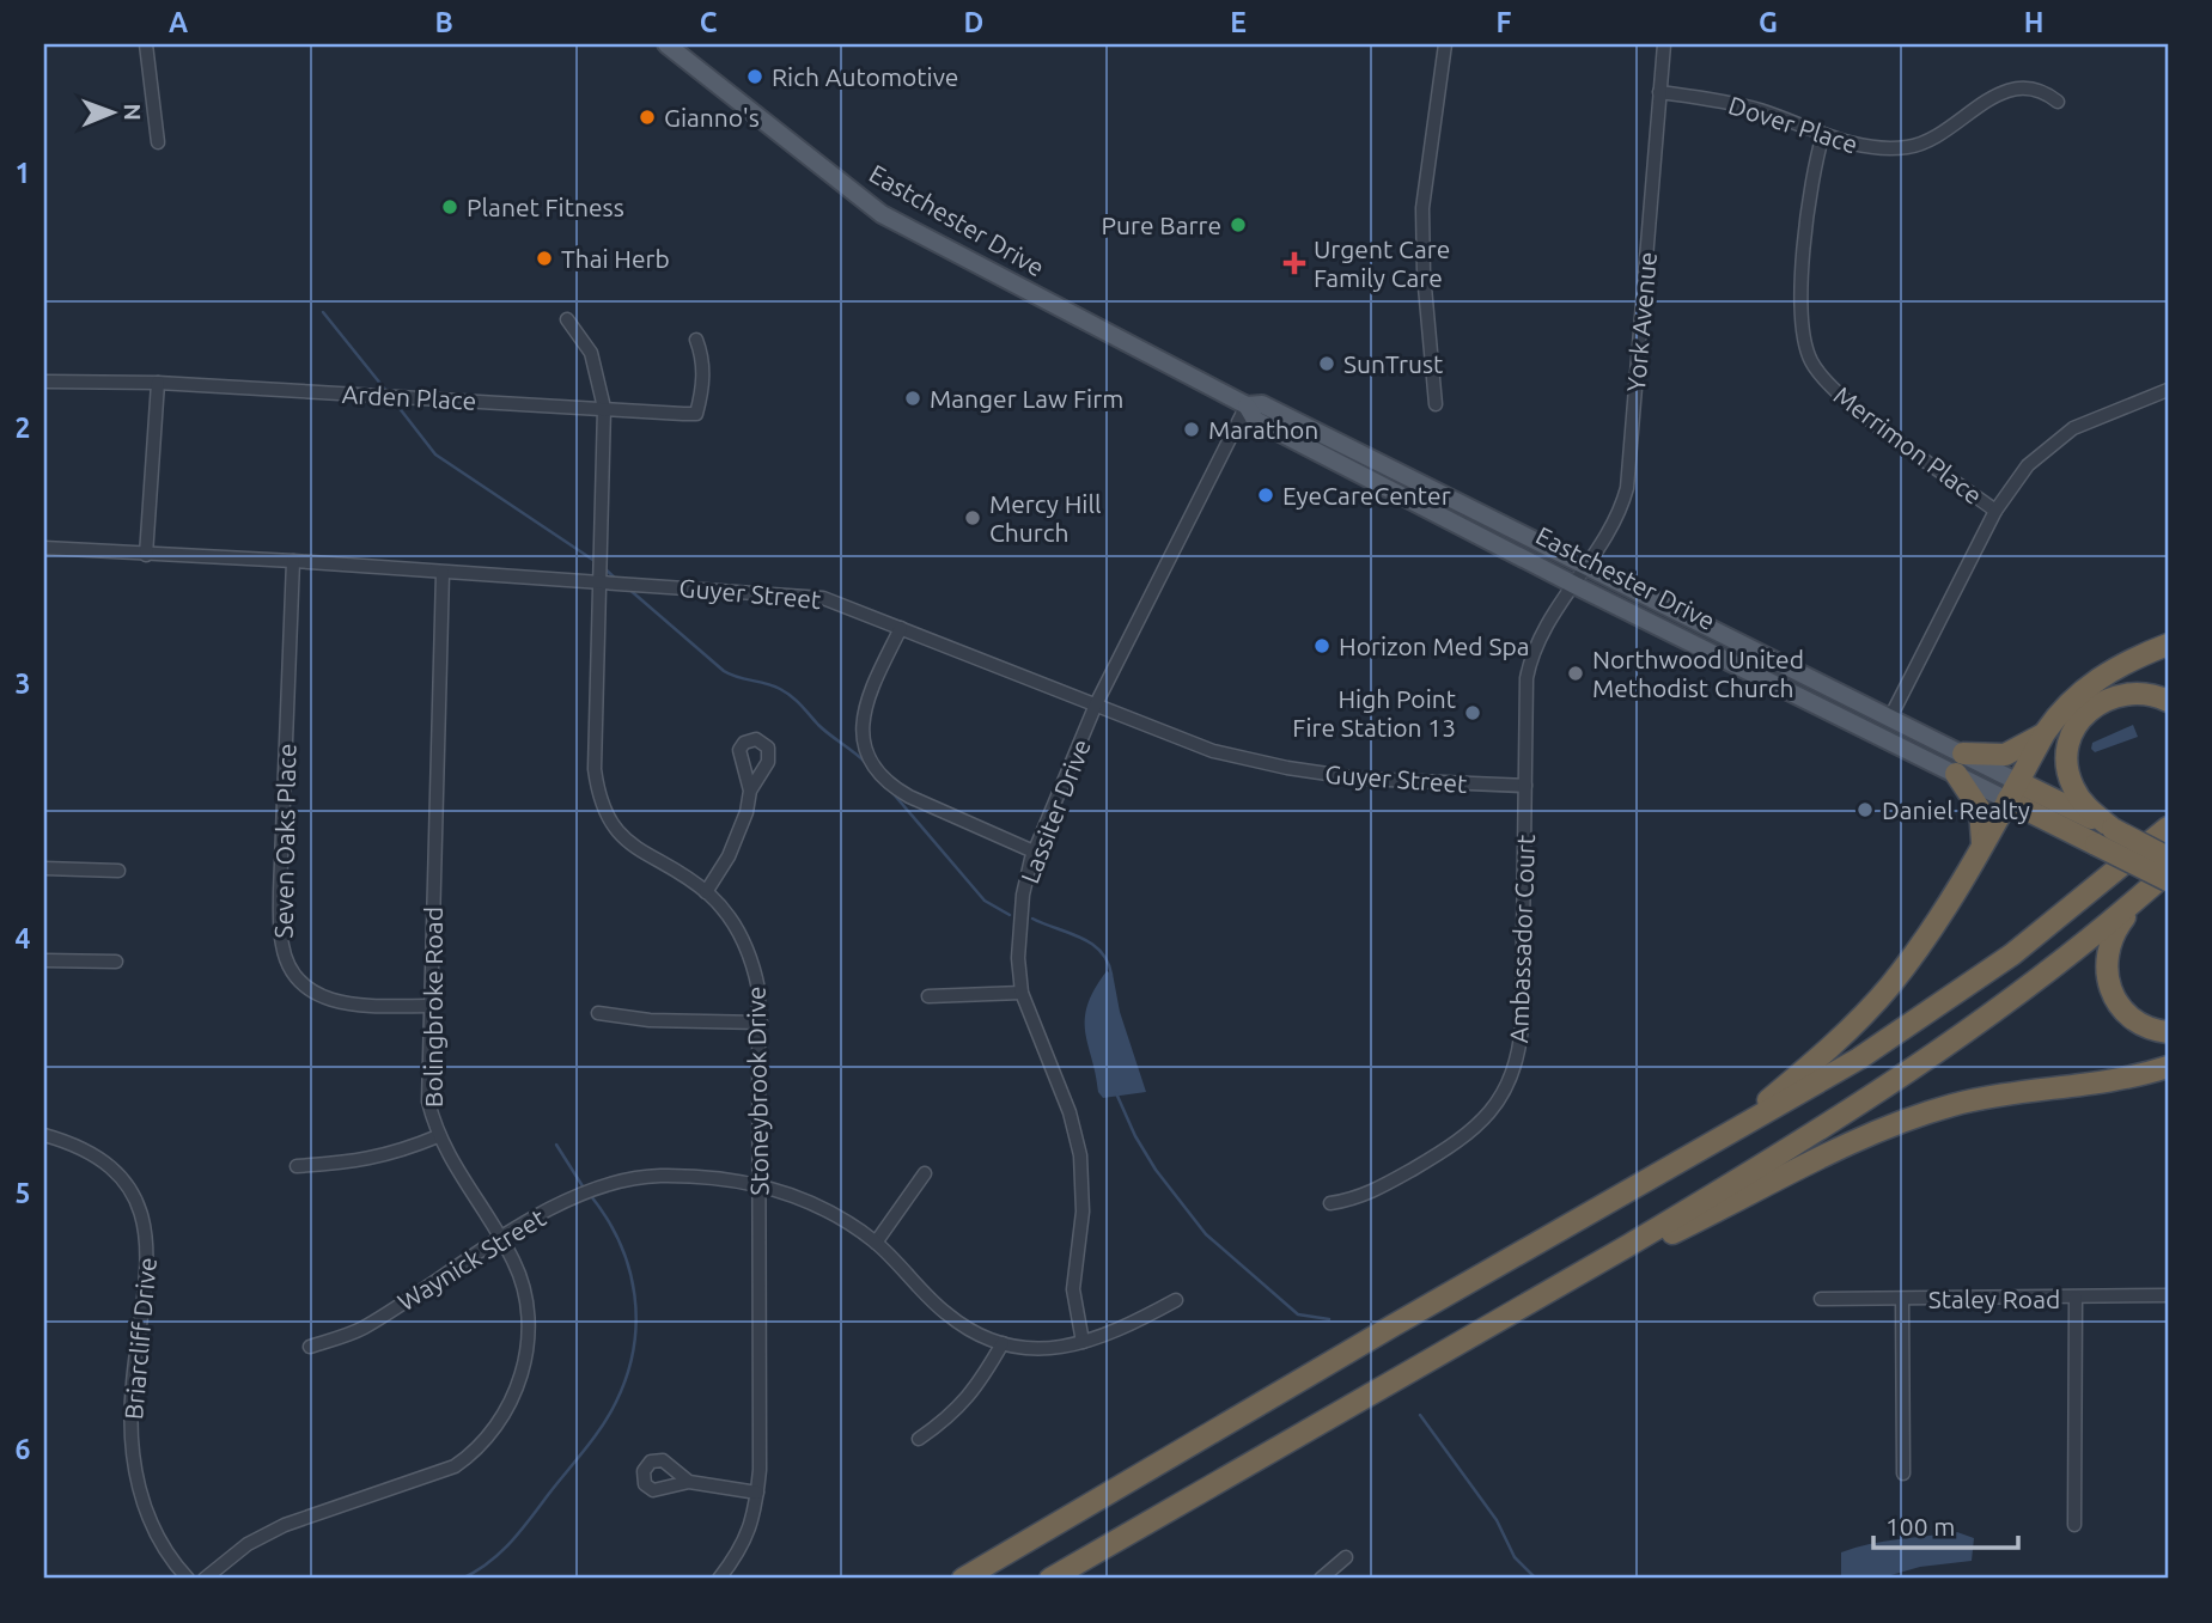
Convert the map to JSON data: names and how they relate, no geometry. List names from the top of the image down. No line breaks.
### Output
{"streets":{"highway":["Eastchester Drive"],"street":["Dover Place","York Avenue","Arden Place","Merrimon Place","Guyer Street","Lassiter Drive","Seven Oaks Place","Ambassador Court","Bolingbroke Road","Stoneybrook Drive","Waynick Street","Staley Road","Briarcliff Drive"]},"crossings":[["Dover Place","York Avenue"],["Dover Place","Merrimon Place"],["Eastchester Drive","York Avenue"],["Eastchester Drive","Lassiter Drive"],["Eastchester Drive","Ambassador Court"],["York Avenue","Ambassador Court"],["Arden Place","Stoneybrook Drive"],["Guyer Street","Lassiter Drive"],["Guyer Street","Seven Oaks Place"],["Guyer Street","Ambassador Court"],["Guyer Street","Bolingbroke Road"],["Guyer Street","Stoneybrook Drive"],["Lassiter Drive","Waynick Street"],["Seven Oaks Place","Bolingbroke Road"],["Bolingbroke Road","Waynick Street"],["Stoneybrook Drive","Waynick Street"]],"places":{"other":["Rich Automotive","Gianno's","Planet Fitness","Pure Barre","Thai Herb","SunTrust","Manger Law Firm","Marathon","EyeCareCenter","Mercy Hill Church","Horizon Med Spa","Northwood United Methodist Church","High Point Fire Station 13","Daniel Realty"],"health":["Urgent Care Family Care"]},"scale_bar":"100 m","north":"right","grid":{"columns":["A","B","C","D","E","F","G","H"],"rows":["1","2","3","4","5","6"]}}
